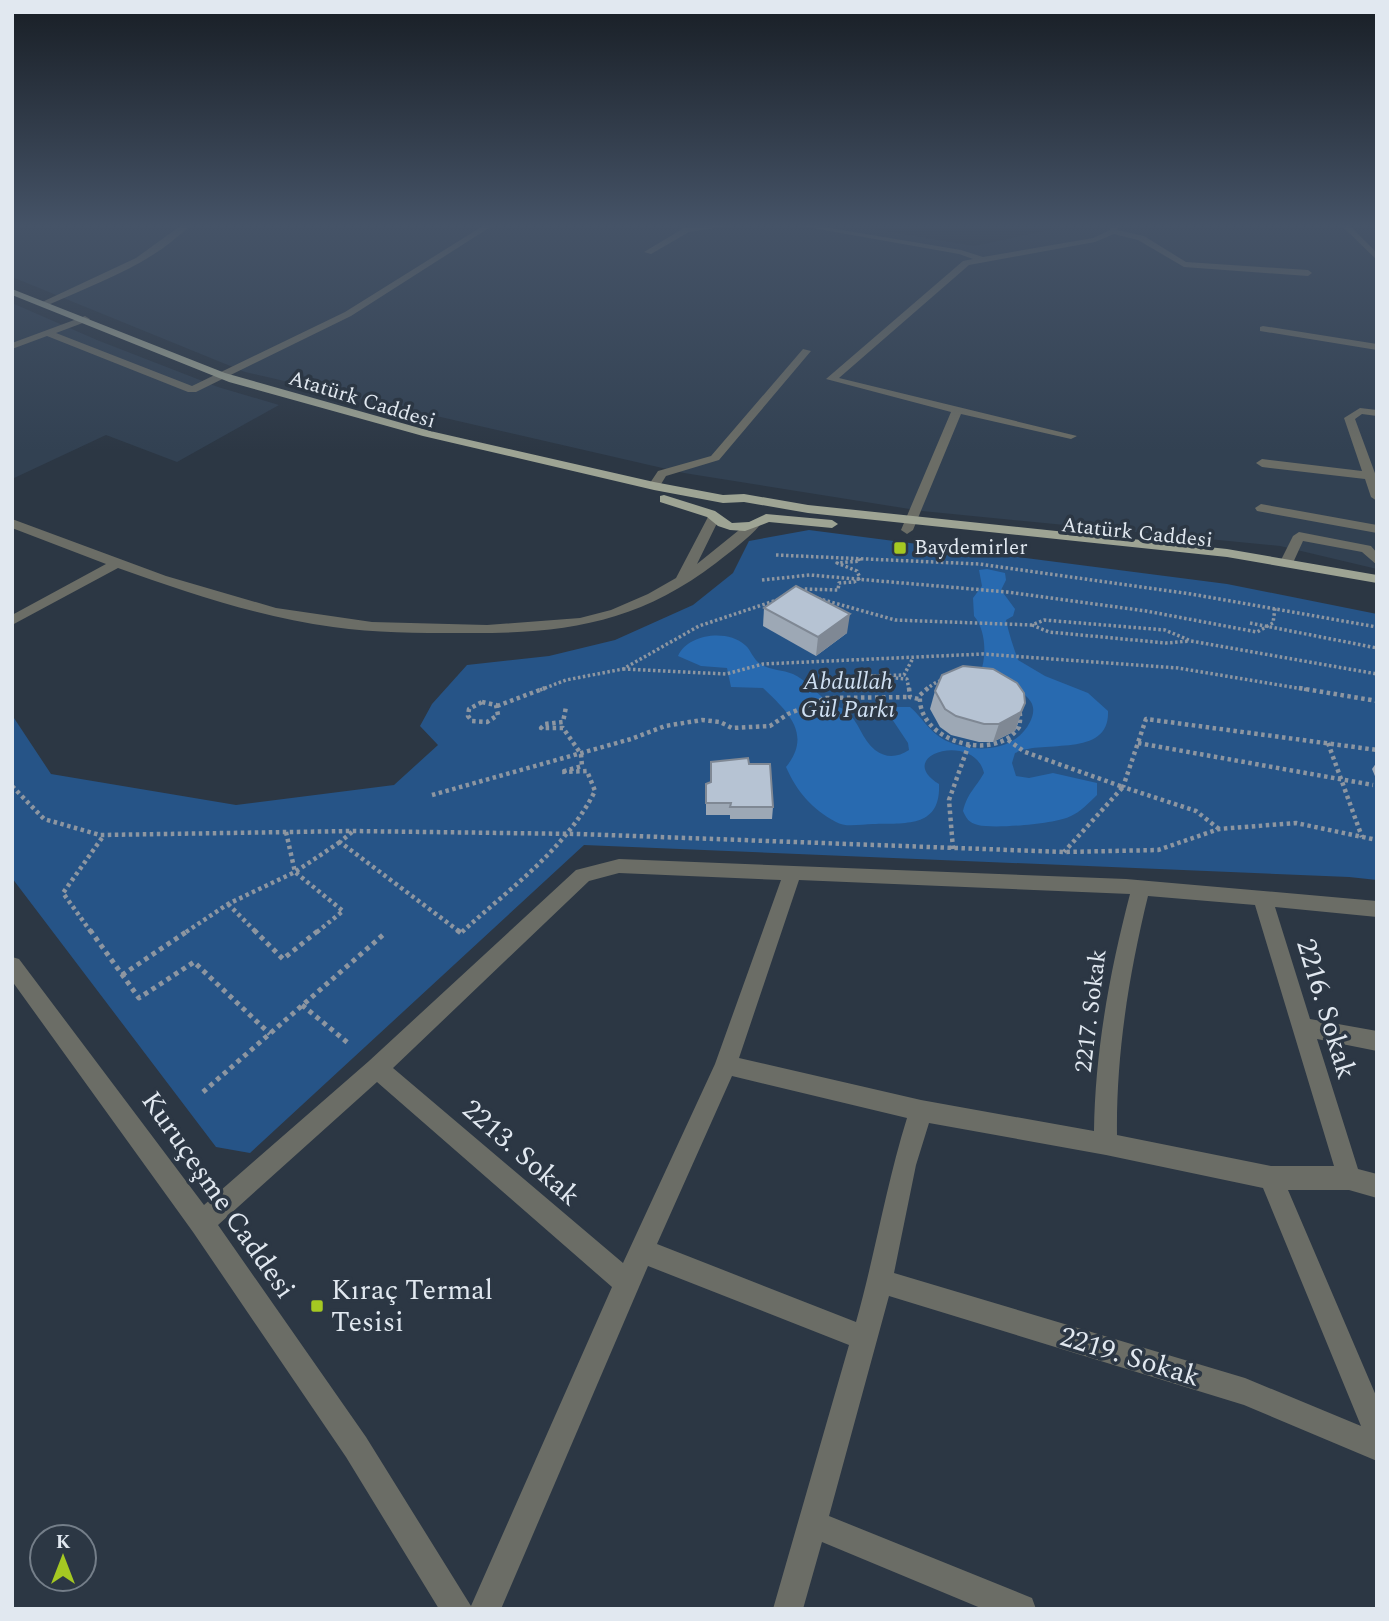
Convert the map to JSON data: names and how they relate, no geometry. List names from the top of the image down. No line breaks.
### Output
{"streets":{"main road":["Atatürk Caddesi"],"street":["2216. Sokak","2217. Sokak","2213. Sokak","Kuruçeşme Caddesi","2219. Sokak"]},"parks":["Abdullah Gül Parkı"],"places":{"transit":["Baydemirler","Kıraç Termal Tesisi"]},"north":"top"}
